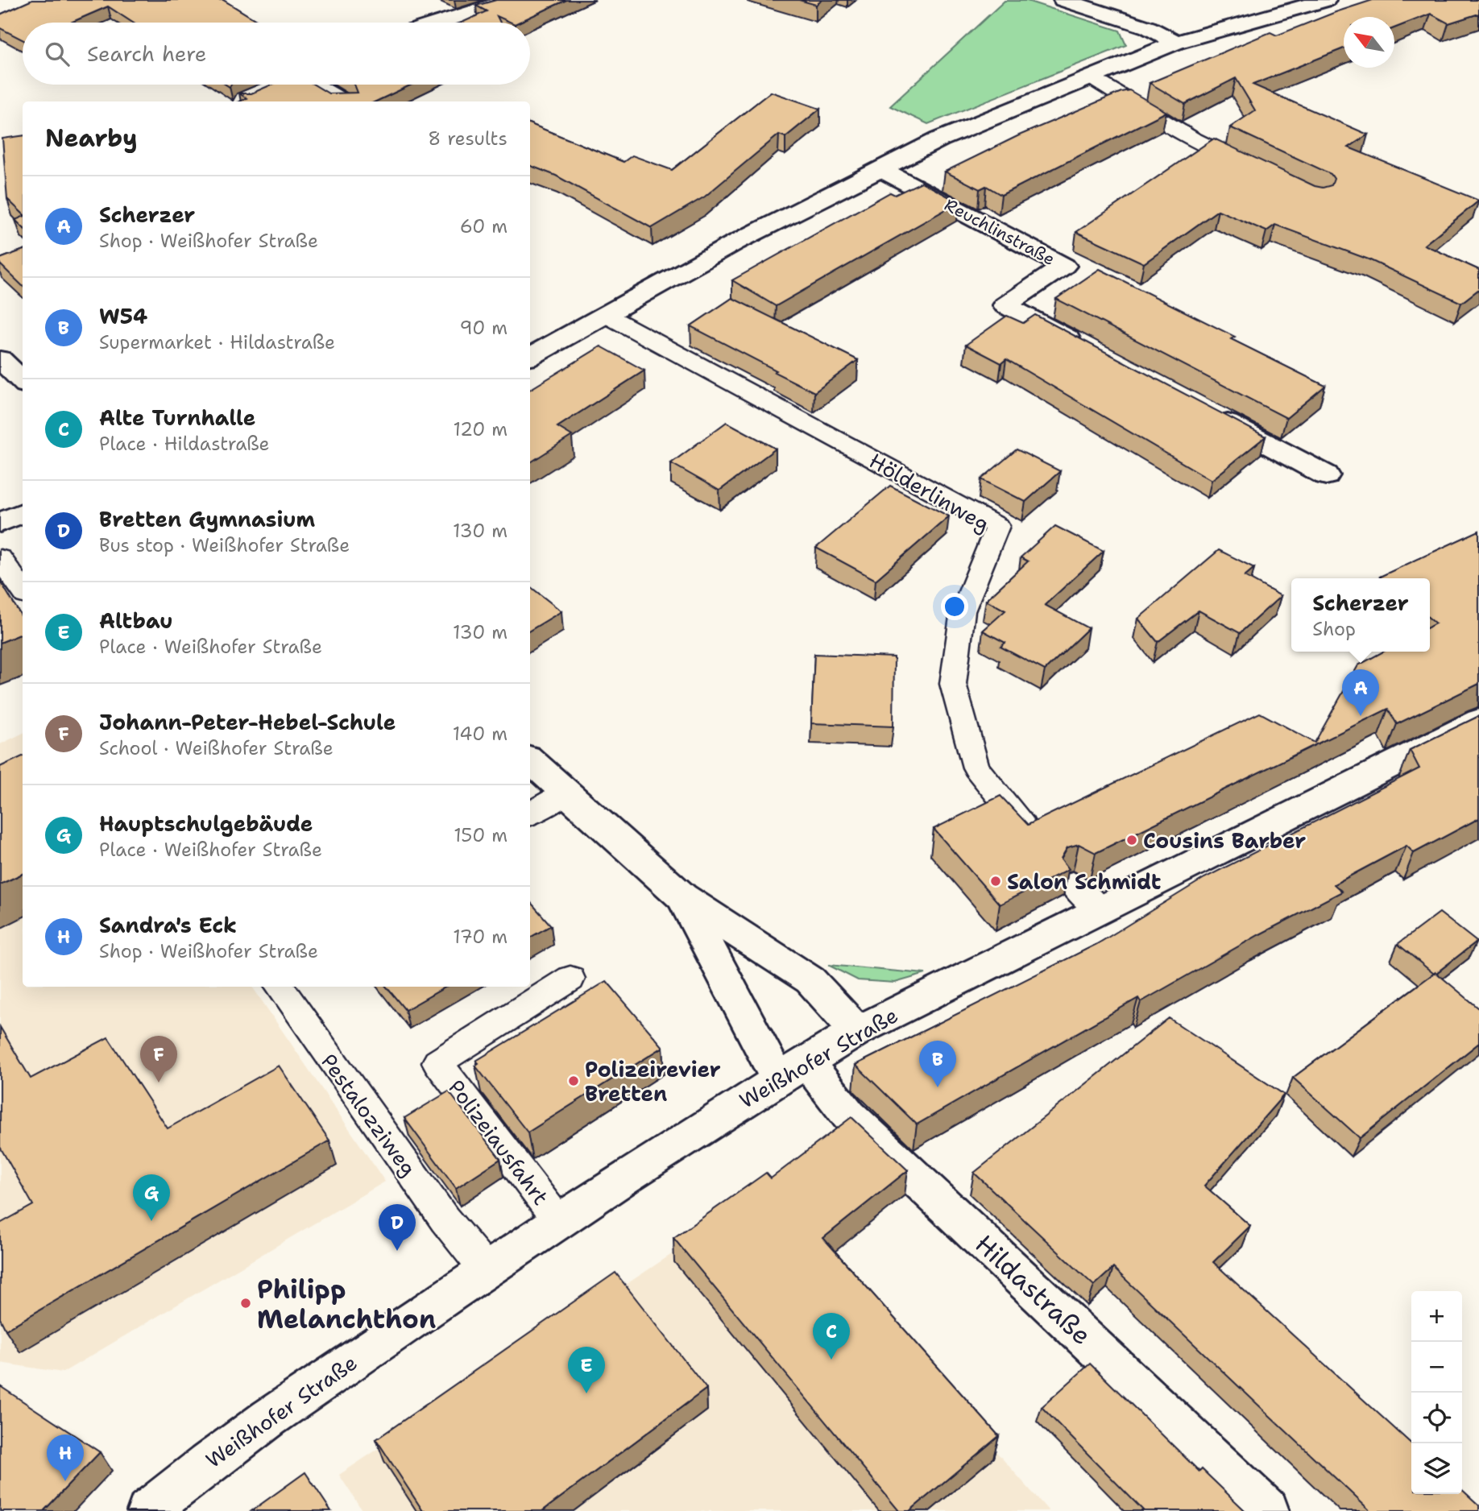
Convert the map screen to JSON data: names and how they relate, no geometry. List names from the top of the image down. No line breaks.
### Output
{"streets":{"street":["Reuchlinstraße","Weißhofer Straße","Hildastraße"],"lane":["Hölderlinweg","Pestalozziweg","Polizeiausfahrt"]},"crossings":[["Weißhofer Straße","Pestalozziweg"],["Weißhofer Straße","Polizeiausfahrt"],["Weißhofer Straße","Hildastraße"]],"places":["Cousins Barber","Salon Schmidt","Polizeirevier Bretten","Philipp Melanchthon"],"north":"top left","page":{"search":"Search here","heading":["Nearby","8 results"],"list":[{"mark":"A","name":"Scherzer","note":"Shop · Weißhofer Straße","value":"60 m"},{"mark":"B","name":"W54","note":"Supermarket · Hildastraße","value":"90 m"},{"mark":"C","name":"Alte Turnhalle","note":"Place · Hildastraße","value":"120 m"},{"mark":"D","name":"Bretten Gymnasium","note":"Bus stop · Weißhofer Straße","value":"130 m"},{"mark":"E","name":"Altbau","note":"Place · Weißhofer Straße","value":"130 m"},{"mark":"F","name":"Johann-Peter-Hebel-Schule","note":"School · Weißhofer Straße","value":"140 m"},{"mark":"G","name":"Hauptschulgebäude","note":"Place · Weißhofer Straße","value":"150 m"},{"mark":"H","name":"Sandra's Eck","note":"Shop · Weißhofer Straße","value":"170 m"}],"popup":["Scherzer","Shop"],"pins":["A","F","B","G","D","C","E","H"],"map_buttons":["+","−"]}}
